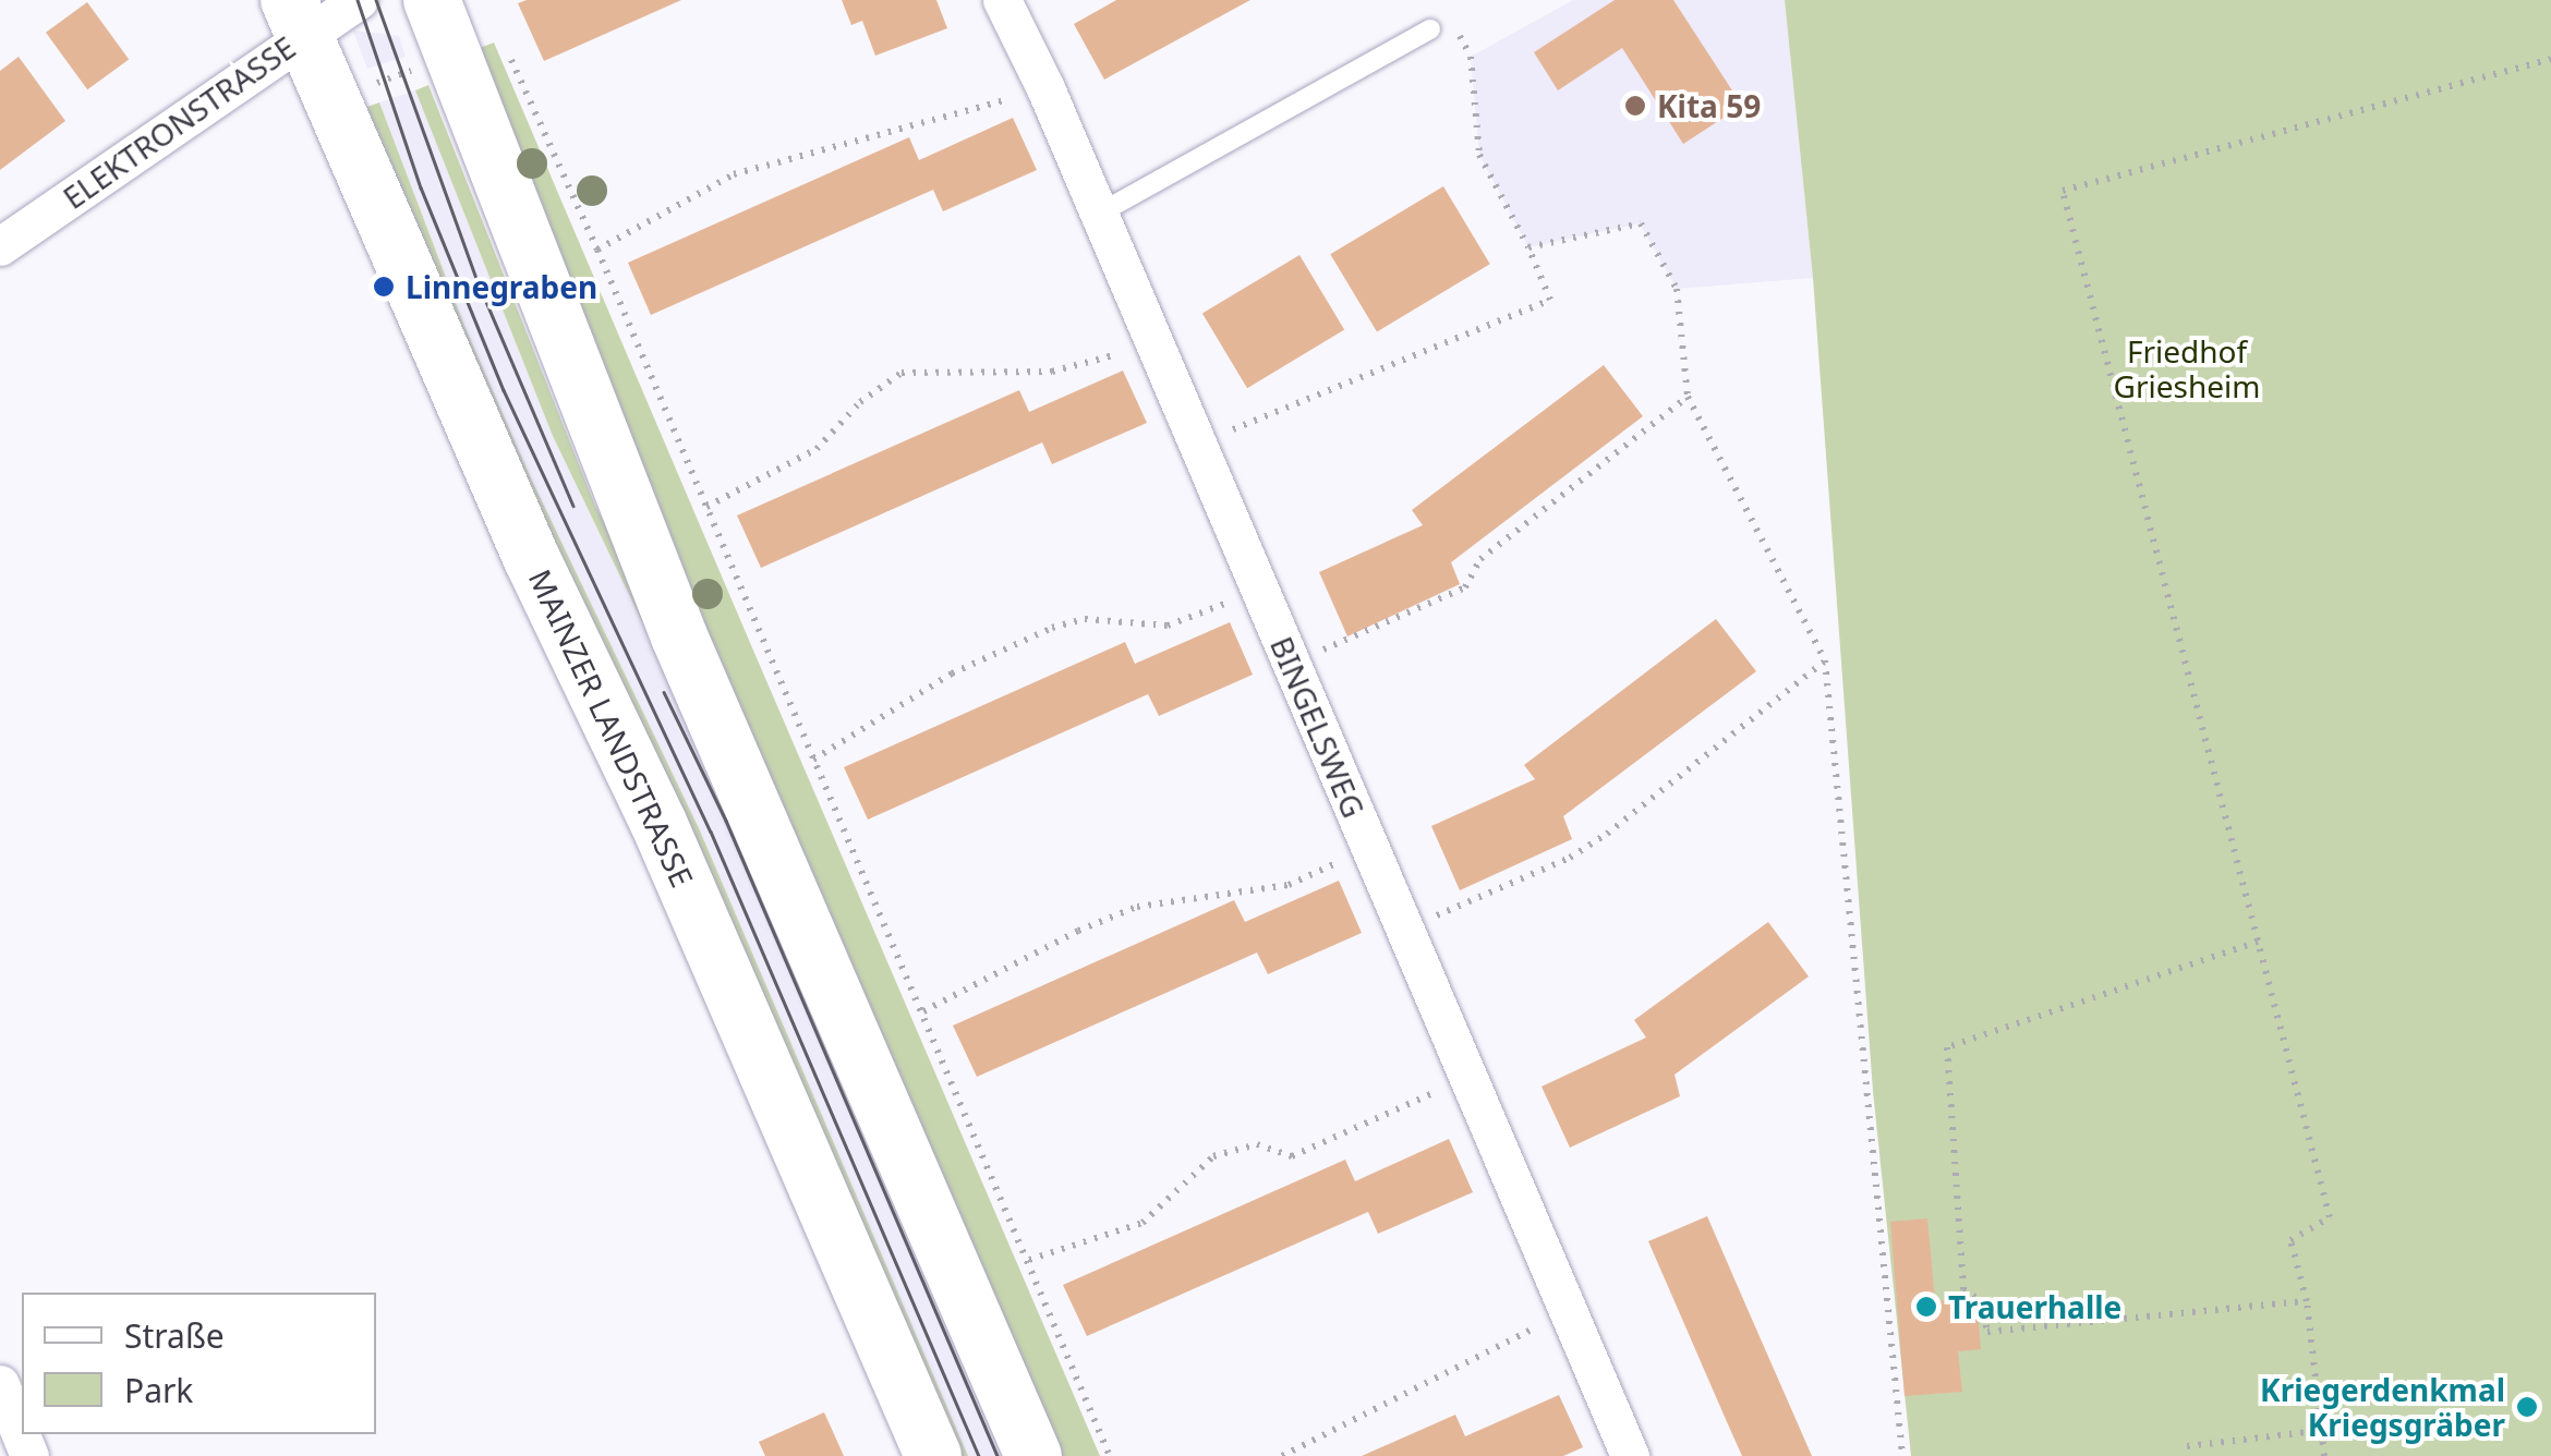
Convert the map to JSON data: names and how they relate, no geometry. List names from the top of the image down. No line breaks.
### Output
{"streets":{"main road":["MAINZER LANDSTRASSE"],"street":["ELEKTRONSTRASSE","BINGELSWEG"]},"crossings":[["ELEKTRONSTRASSE","MAINZER LANDSTRASSE"]],"parks":["Friedhof Griesheim"],"places":["Kita 59","Linnegraben","Trauerhalle","Kriegerdenkmal Kriegsgräber"],"legend":["Straße","Park"]}
